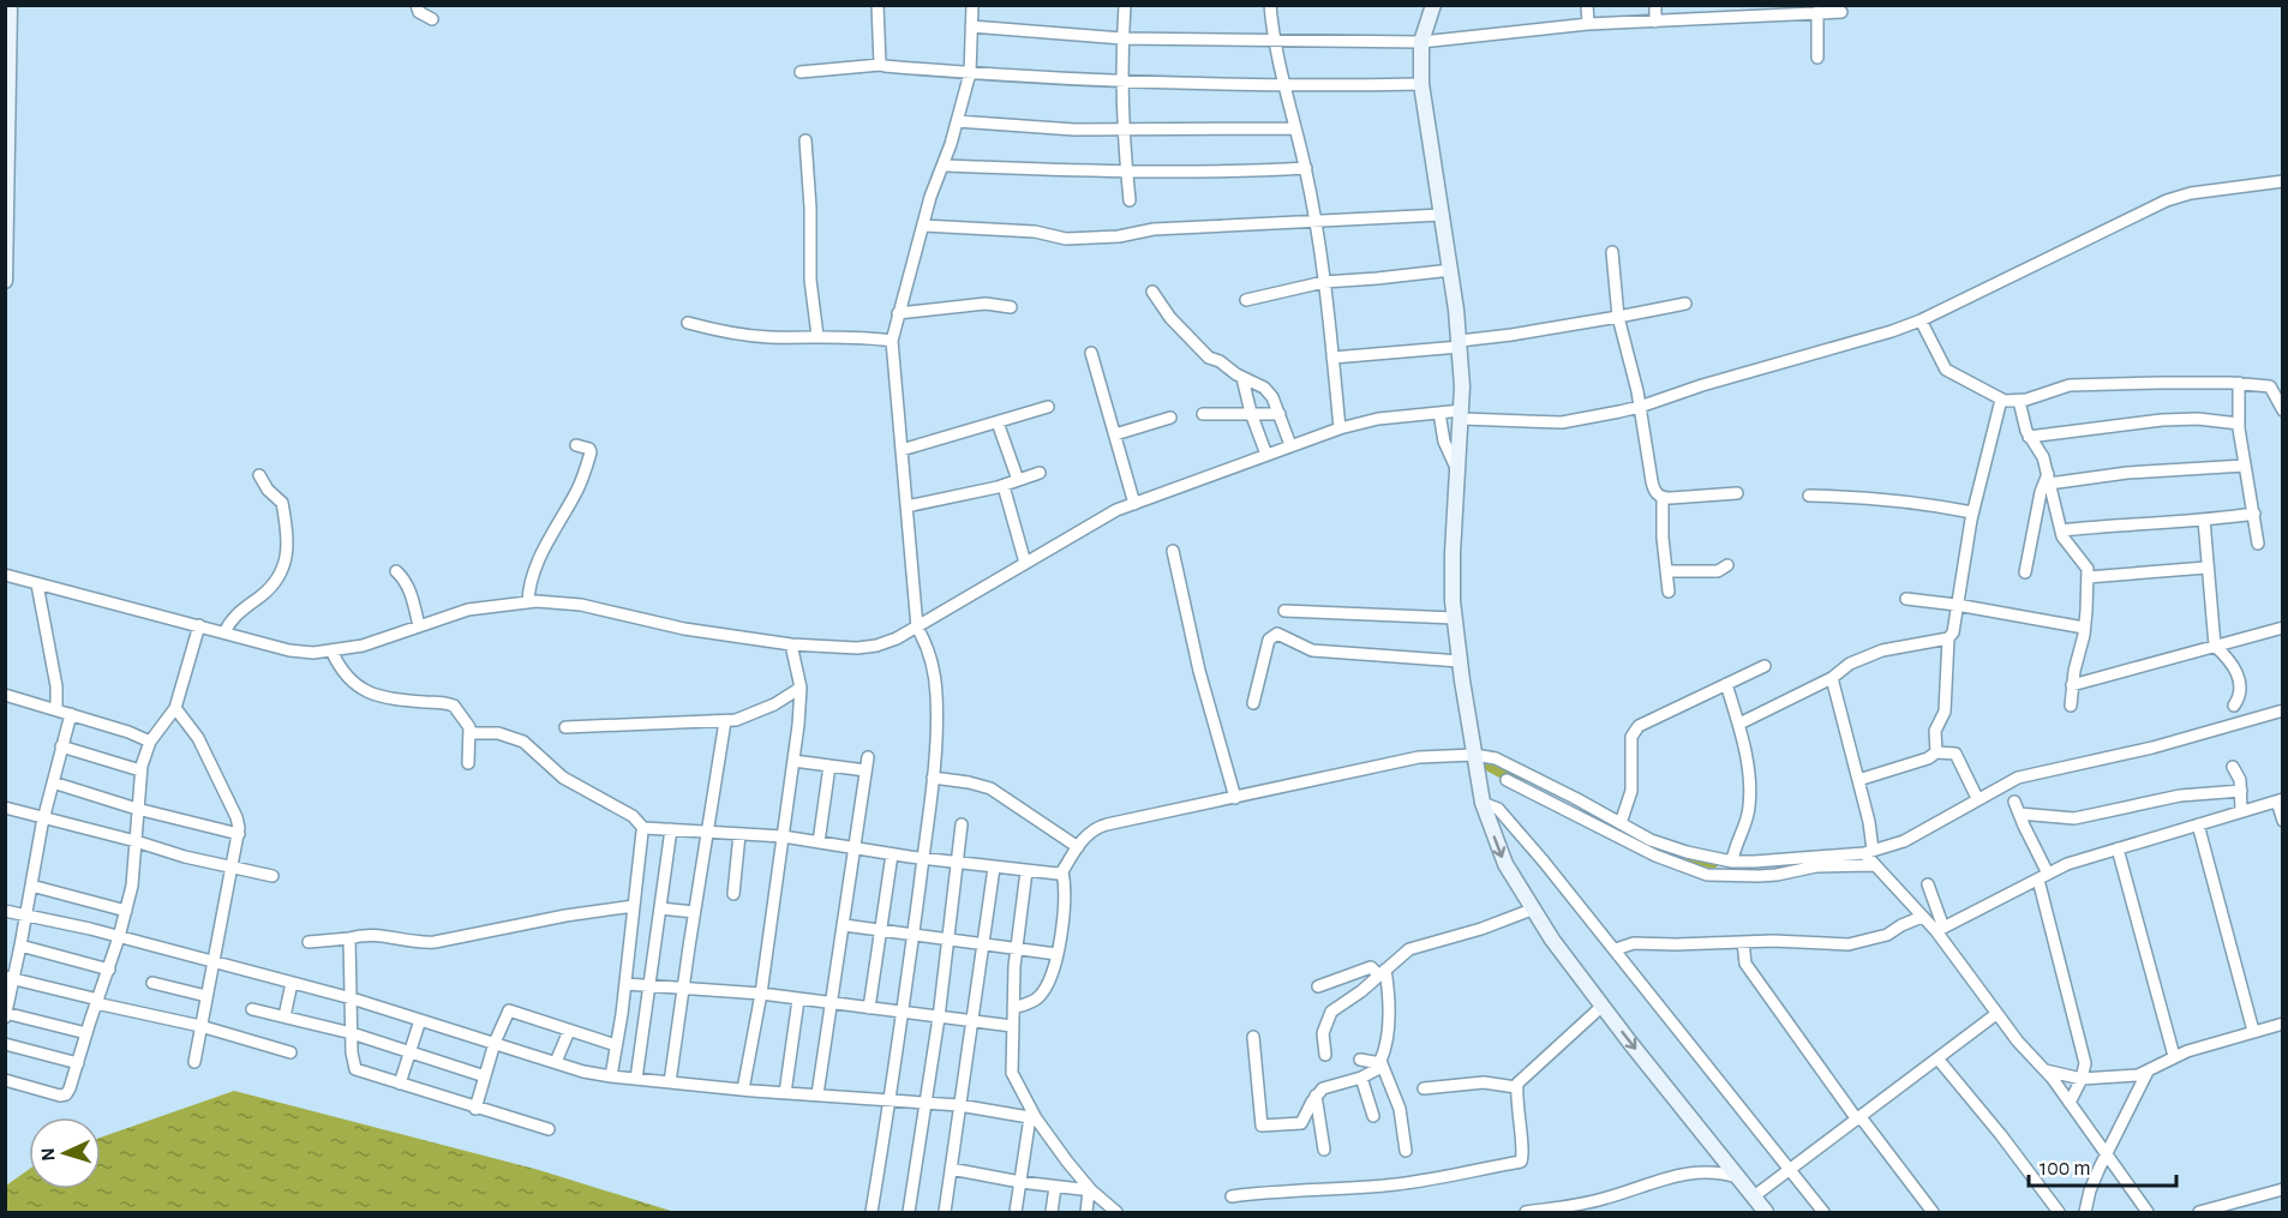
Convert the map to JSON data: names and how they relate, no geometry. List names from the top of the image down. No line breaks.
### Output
{"scale_bar":"100 m","north":"left"}
